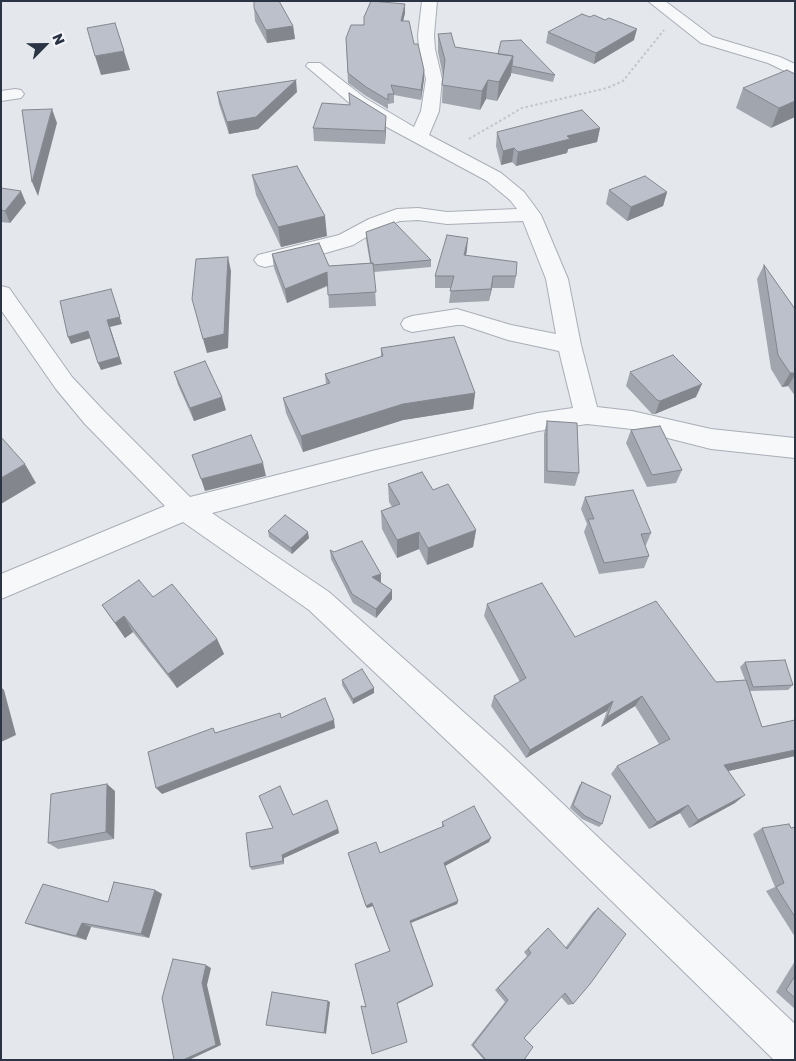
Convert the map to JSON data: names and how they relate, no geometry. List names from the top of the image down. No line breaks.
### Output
{"north":"top right"}
